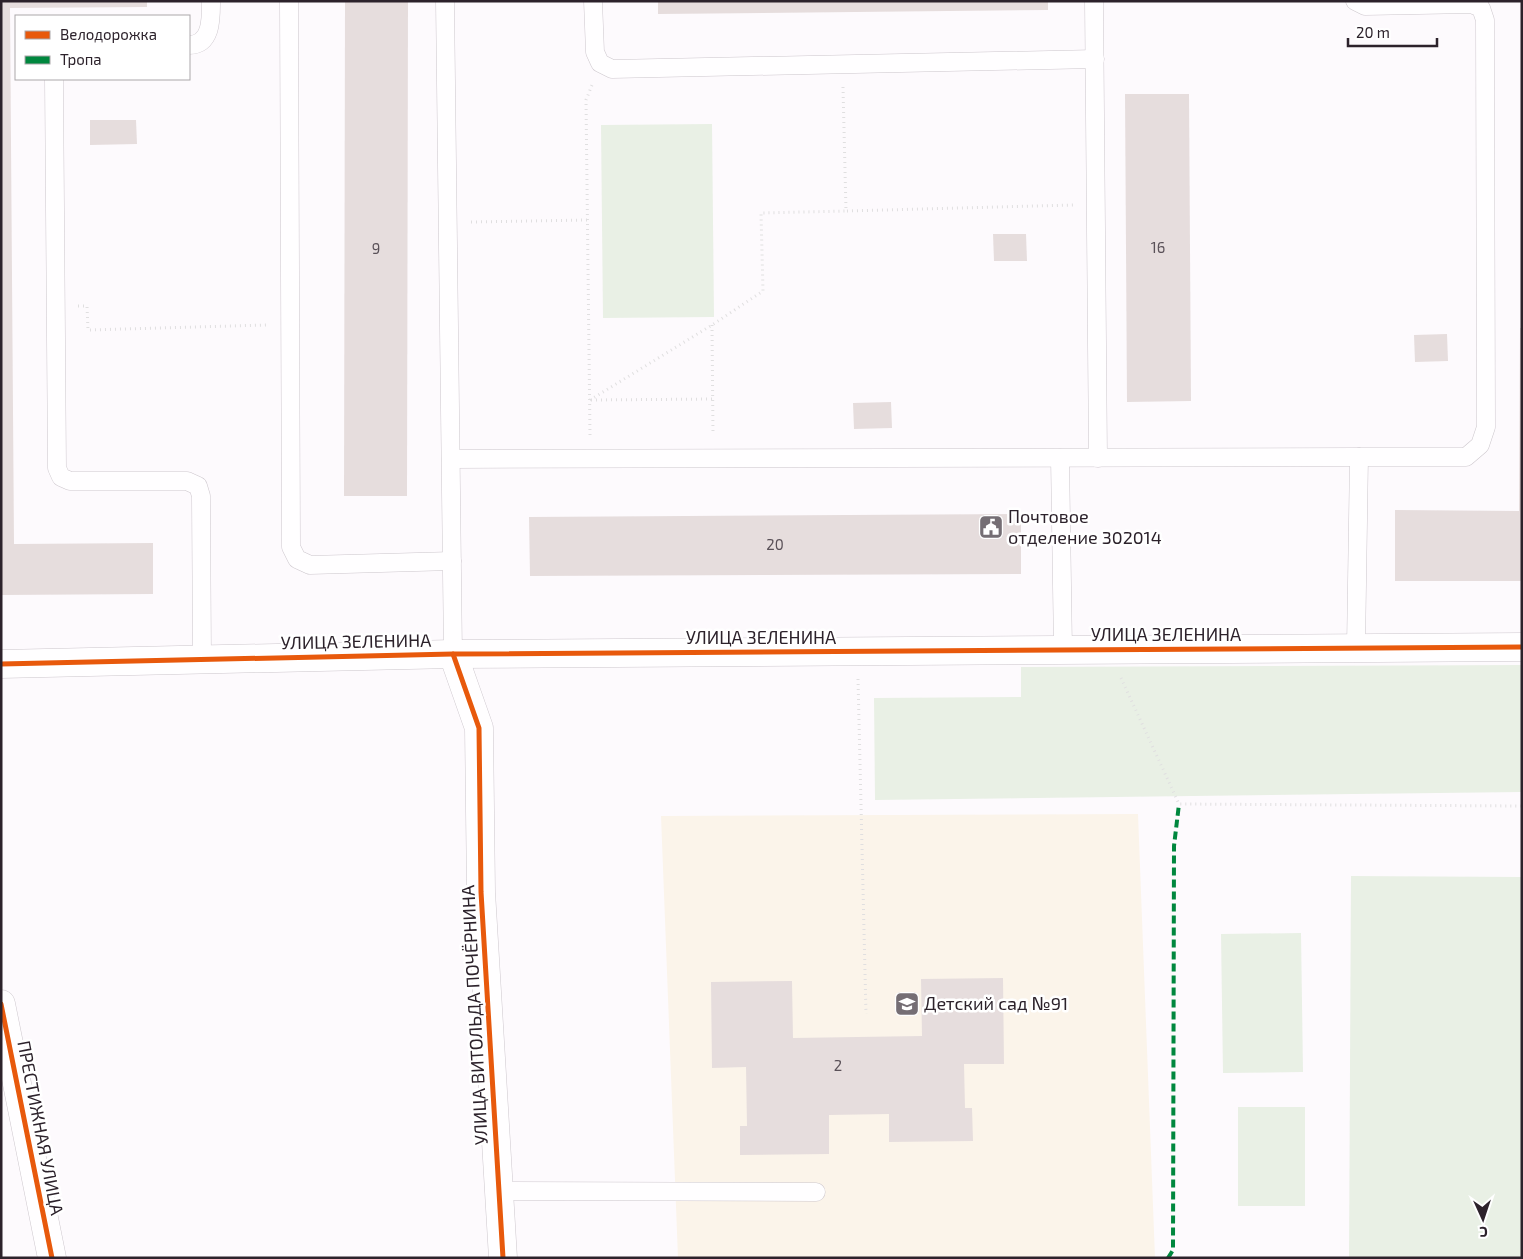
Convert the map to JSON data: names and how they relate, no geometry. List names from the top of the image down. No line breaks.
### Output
{"streets":{"street":["УЛИЦА ЗЕЛЕНИНА","УЛИЦА ВИТОЛЬДА ПОЧЁРНИНА","ПРЕСТИЖНАЯ УЛИЦА"]},"crossings":[["УЛИЦА ЗЕЛЕНИНА","УЛИЦА ВИТОЛЬДА ПОЧЁРНИНА"]],"places":{"public building":["Почтовое отделение 302014"],"school or university":["Детский сад №91"]},"house_numbers":["16","9","20","2"],"legend":["Велодорожка","Тропа"],"scale_bar":"20 m","north":"bottom"}
